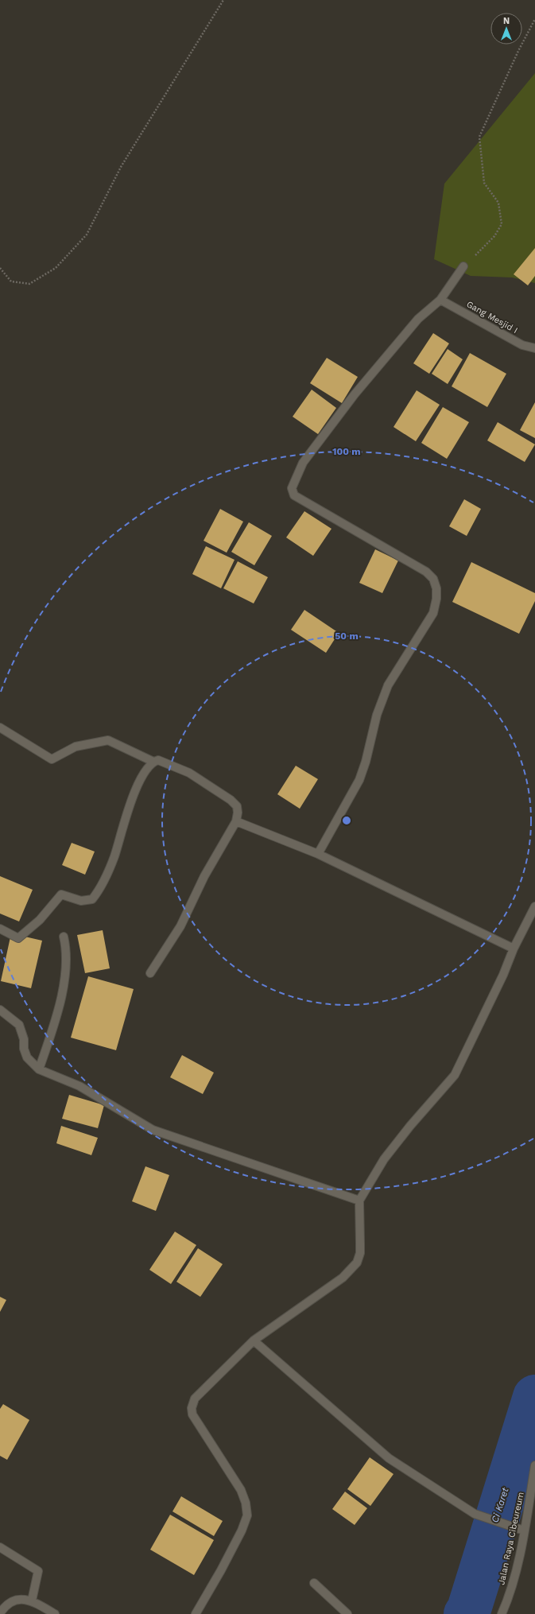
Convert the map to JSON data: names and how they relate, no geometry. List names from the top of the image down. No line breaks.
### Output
{"streets":{"street":["Gang Mesjid I","Jalan Raya Cibeureum"]},"water":["Ci Karet"],"north":"top","rings":["100 m","50 m"]}
